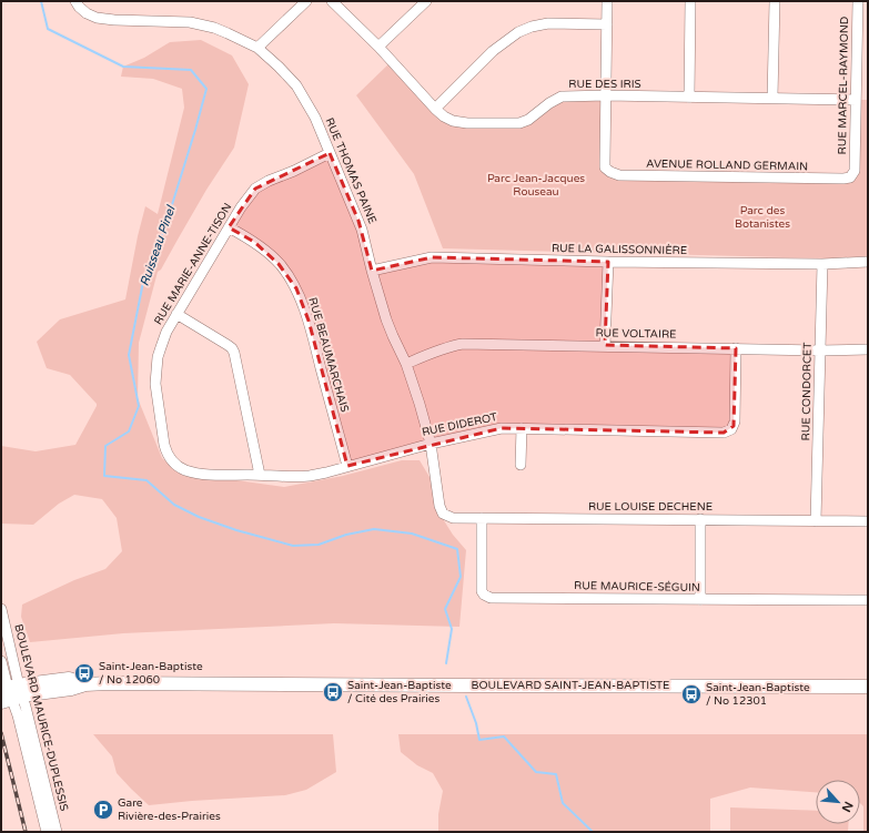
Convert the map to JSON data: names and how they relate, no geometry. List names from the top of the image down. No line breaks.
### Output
{"streets":{"main road":["BOULEVARD SAINT-JEAN-BAPTISTE"],"street":["RUE DES IRIS","RUE MARCEL-RAYMOND","AVENUE ROLLAND GERMAIN","RUE THOMAS PAINE","RUE LA GALISSONNIÈRE","RUE MARIE-ANNE-TISON","RUE VOLTAIRE","RUE BEAUMARCHAIS","RUE CONDORCET","RUE DIDEROT","RUE LOUISE DECHENE","RUE MAURICE-SÉGUIN","BOULEVARD MAURICE-DUPLESSIS"]},"crossings":[["RUE DES IRIS","RUE MARCEL-RAYMOND"],["RUE DES IRIS","AVENUE ROLLAND GERMAIN"],["RUE MARCEL-RAYMOND","AVENUE ROLLAND GERMAIN"],["RUE THOMAS PAINE","RUE LA GALISSONNIÈRE"],["RUE THOMAS PAINE","RUE MARIE-ANNE-TISON"],["RUE THOMAS PAINE","RUE VOLTAIRE"],["RUE THOMAS PAINE","RUE DIDEROT"],["RUE THOMAS PAINE","RUE LOUISE DECHENE"],["RUE LA GALISSONNIÈRE","RUE CONDORCET"],["RUE MARIE-ANNE-TISON","RUE BEAUMARCHAIS"],["RUE MARIE-ANNE-TISON","RUE DIDEROT"],["RUE VOLTAIRE","RUE CONDORCET"],["RUE VOLTAIRE","RUE DIDEROT"],["RUE BEAUMARCHAIS","RUE DIDEROT"],["RUE CONDORCET","RUE LOUISE DECHENE"],["RUE LOUISE DECHENE","RUE MAURICE-SÉGUIN"],["BOULEVARD SAINT-JEAN-BAPTISTE","BOULEVARD MAURICE-DUPLESSIS"]],"water":["Ruisseau Pinel"],"parks":["Parc Jean-Jacques Rouseau","Parc des Botanistes"],"places":{"bus stop":["Saint-Jean-Baptiste / No 12060","Saint-Jean-Baptiste / Cité des Prairies","Saint-Jean-Baptiste / No 12301"],"parking":["Gare Rivière-des-Prairies"]},"north":"bottom right"}
